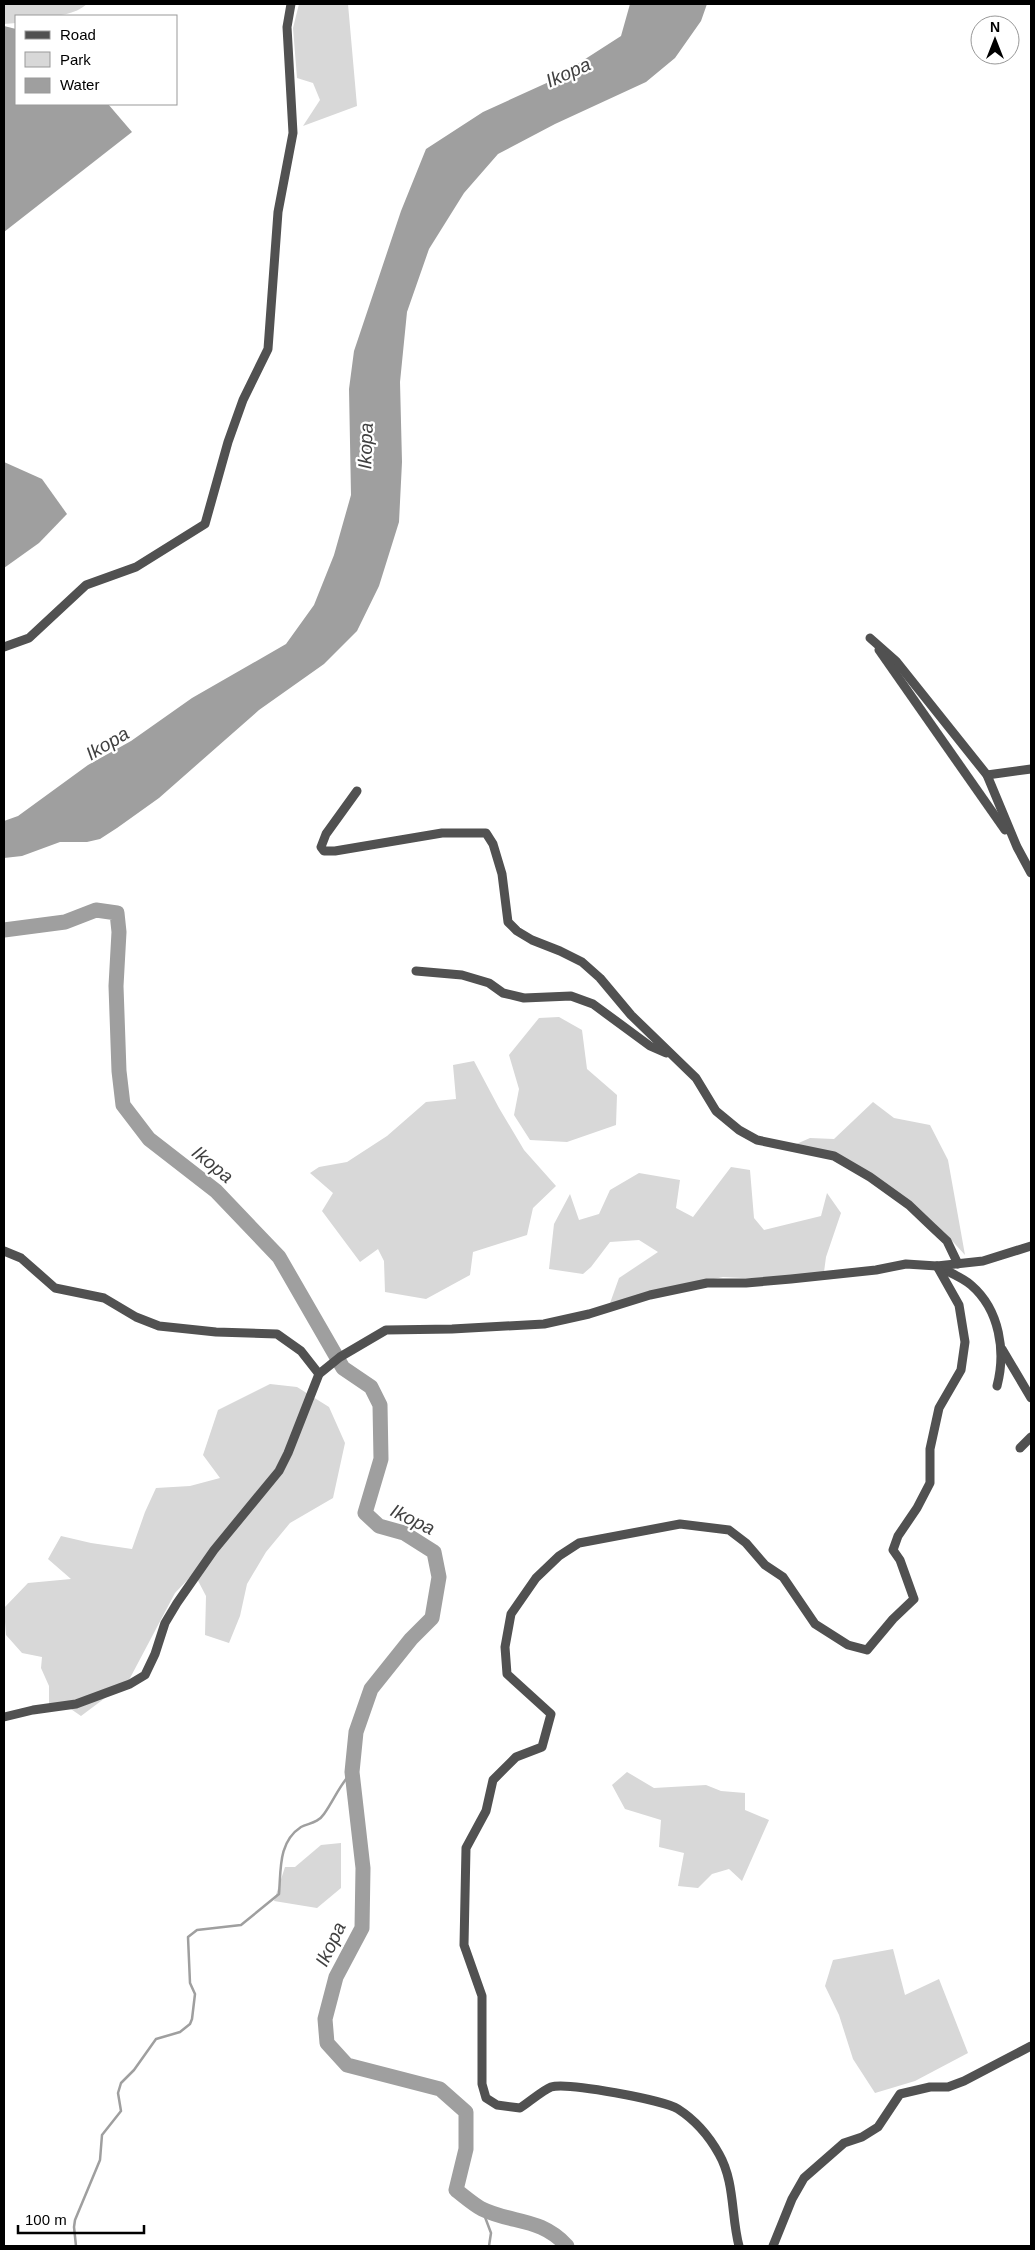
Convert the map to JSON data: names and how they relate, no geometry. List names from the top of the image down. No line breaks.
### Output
{"water":["Ikopa"],"legend":["Road","Park","Water"],"scale_bar":"100 m","north":"top"}
